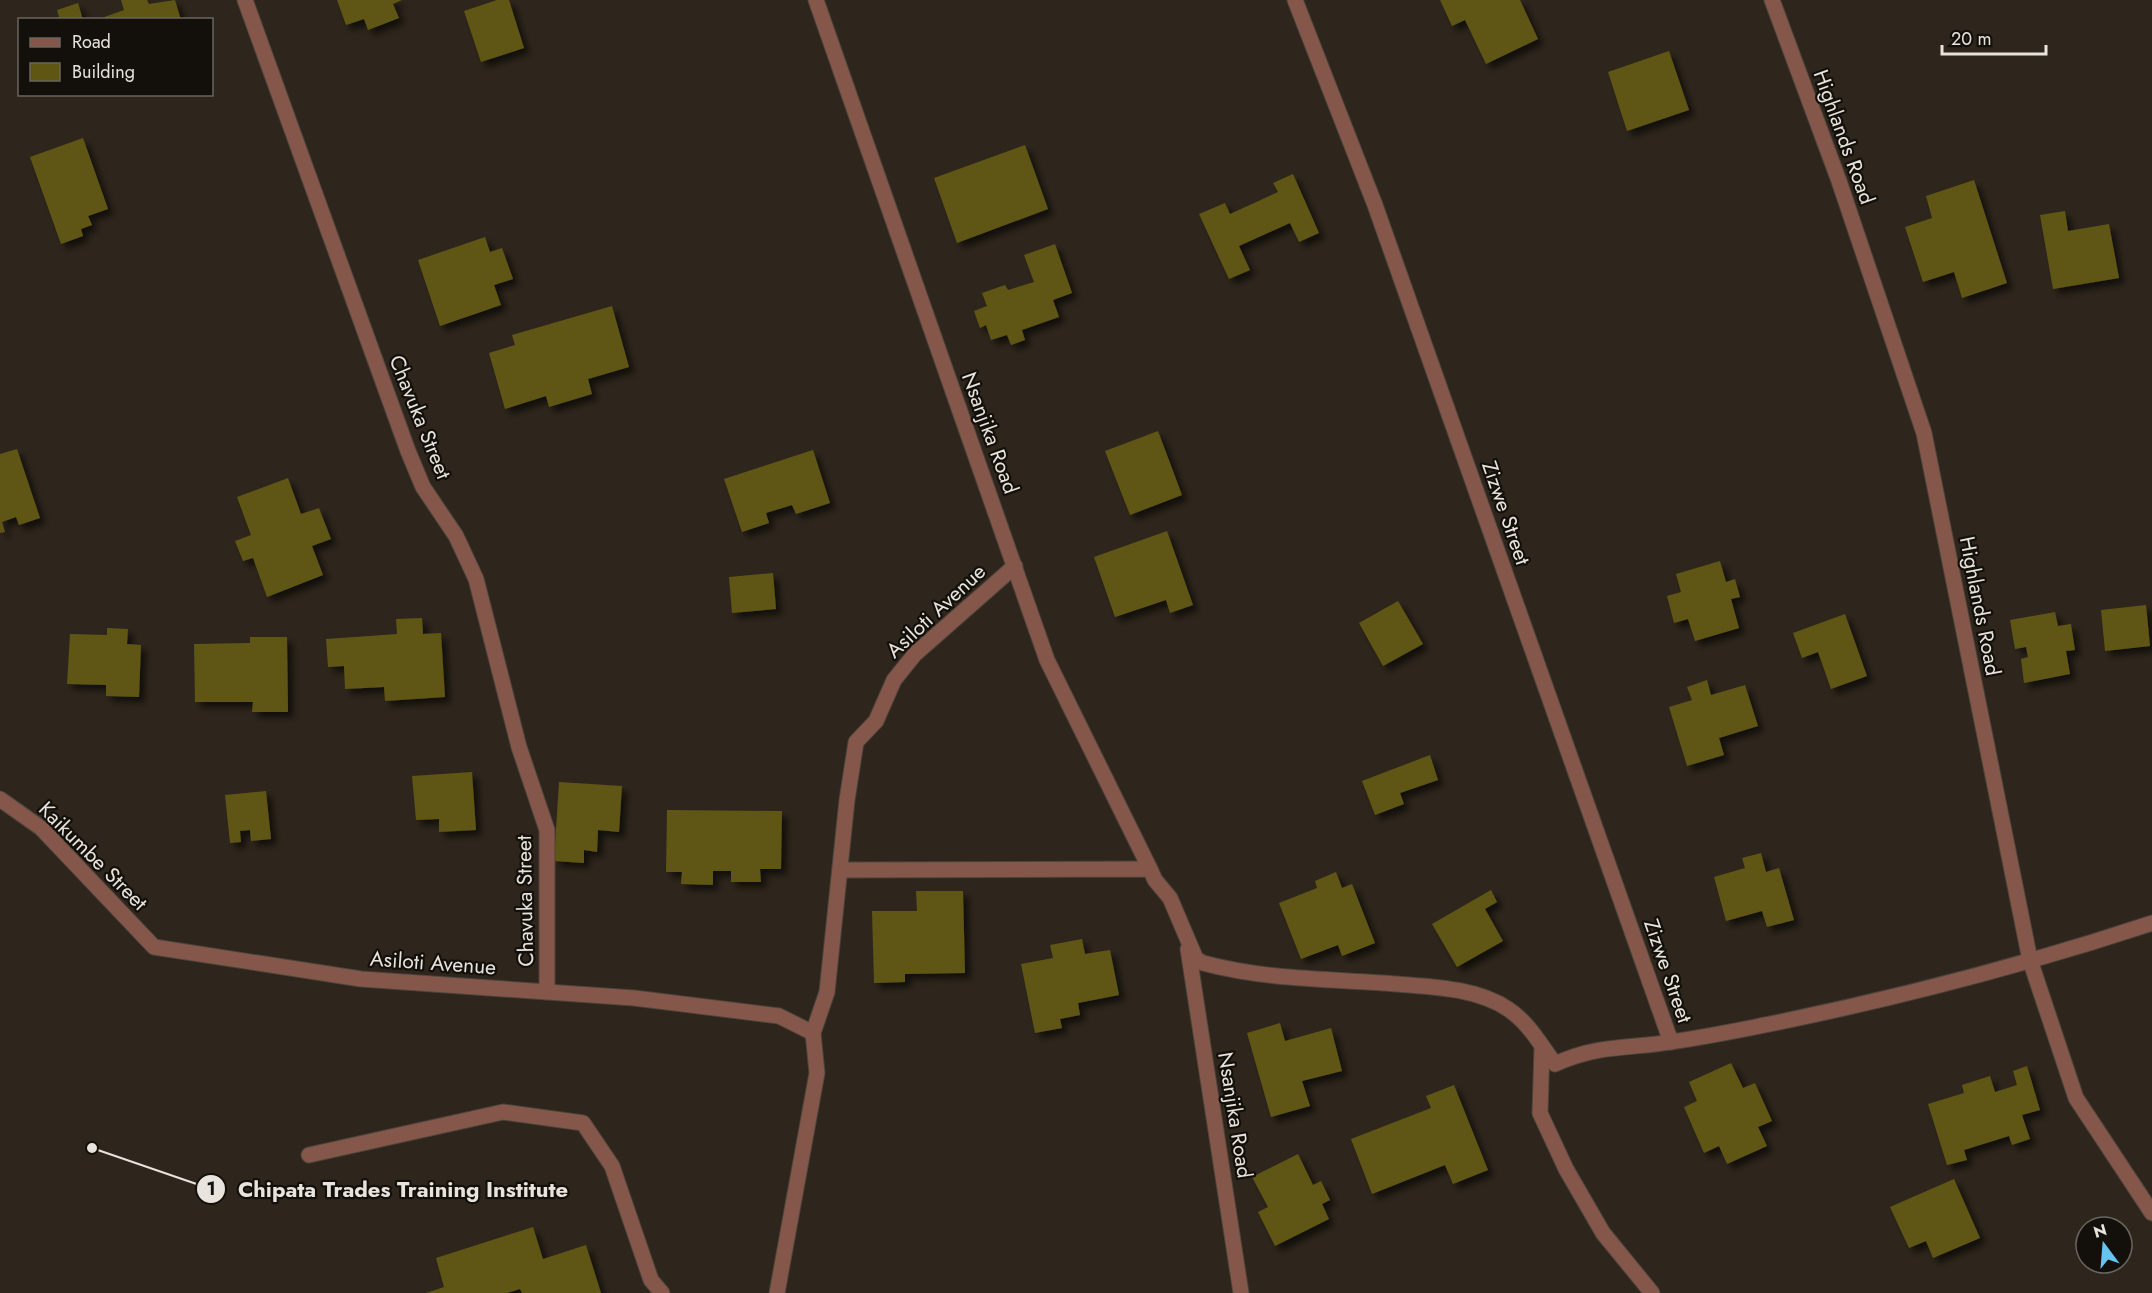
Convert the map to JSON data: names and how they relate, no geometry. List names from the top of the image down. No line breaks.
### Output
{"streets":{"street":["Highlands Road","Chavuka Street","Nsanjika Road","Zizwe Street","Asiloti Avenue","Kaikumbe Street"]},"crossings":[["Chavuka Street","Asiloti Avenue"],["Nsanjika Road","Asiloti Avenue"],["Asiloti Avenue","Kaikumbe Street"]],"places":["Chipata Trades Training Institute"],"legend":["Road","Building"],"scale_bar":"20 m","north":"top"}
